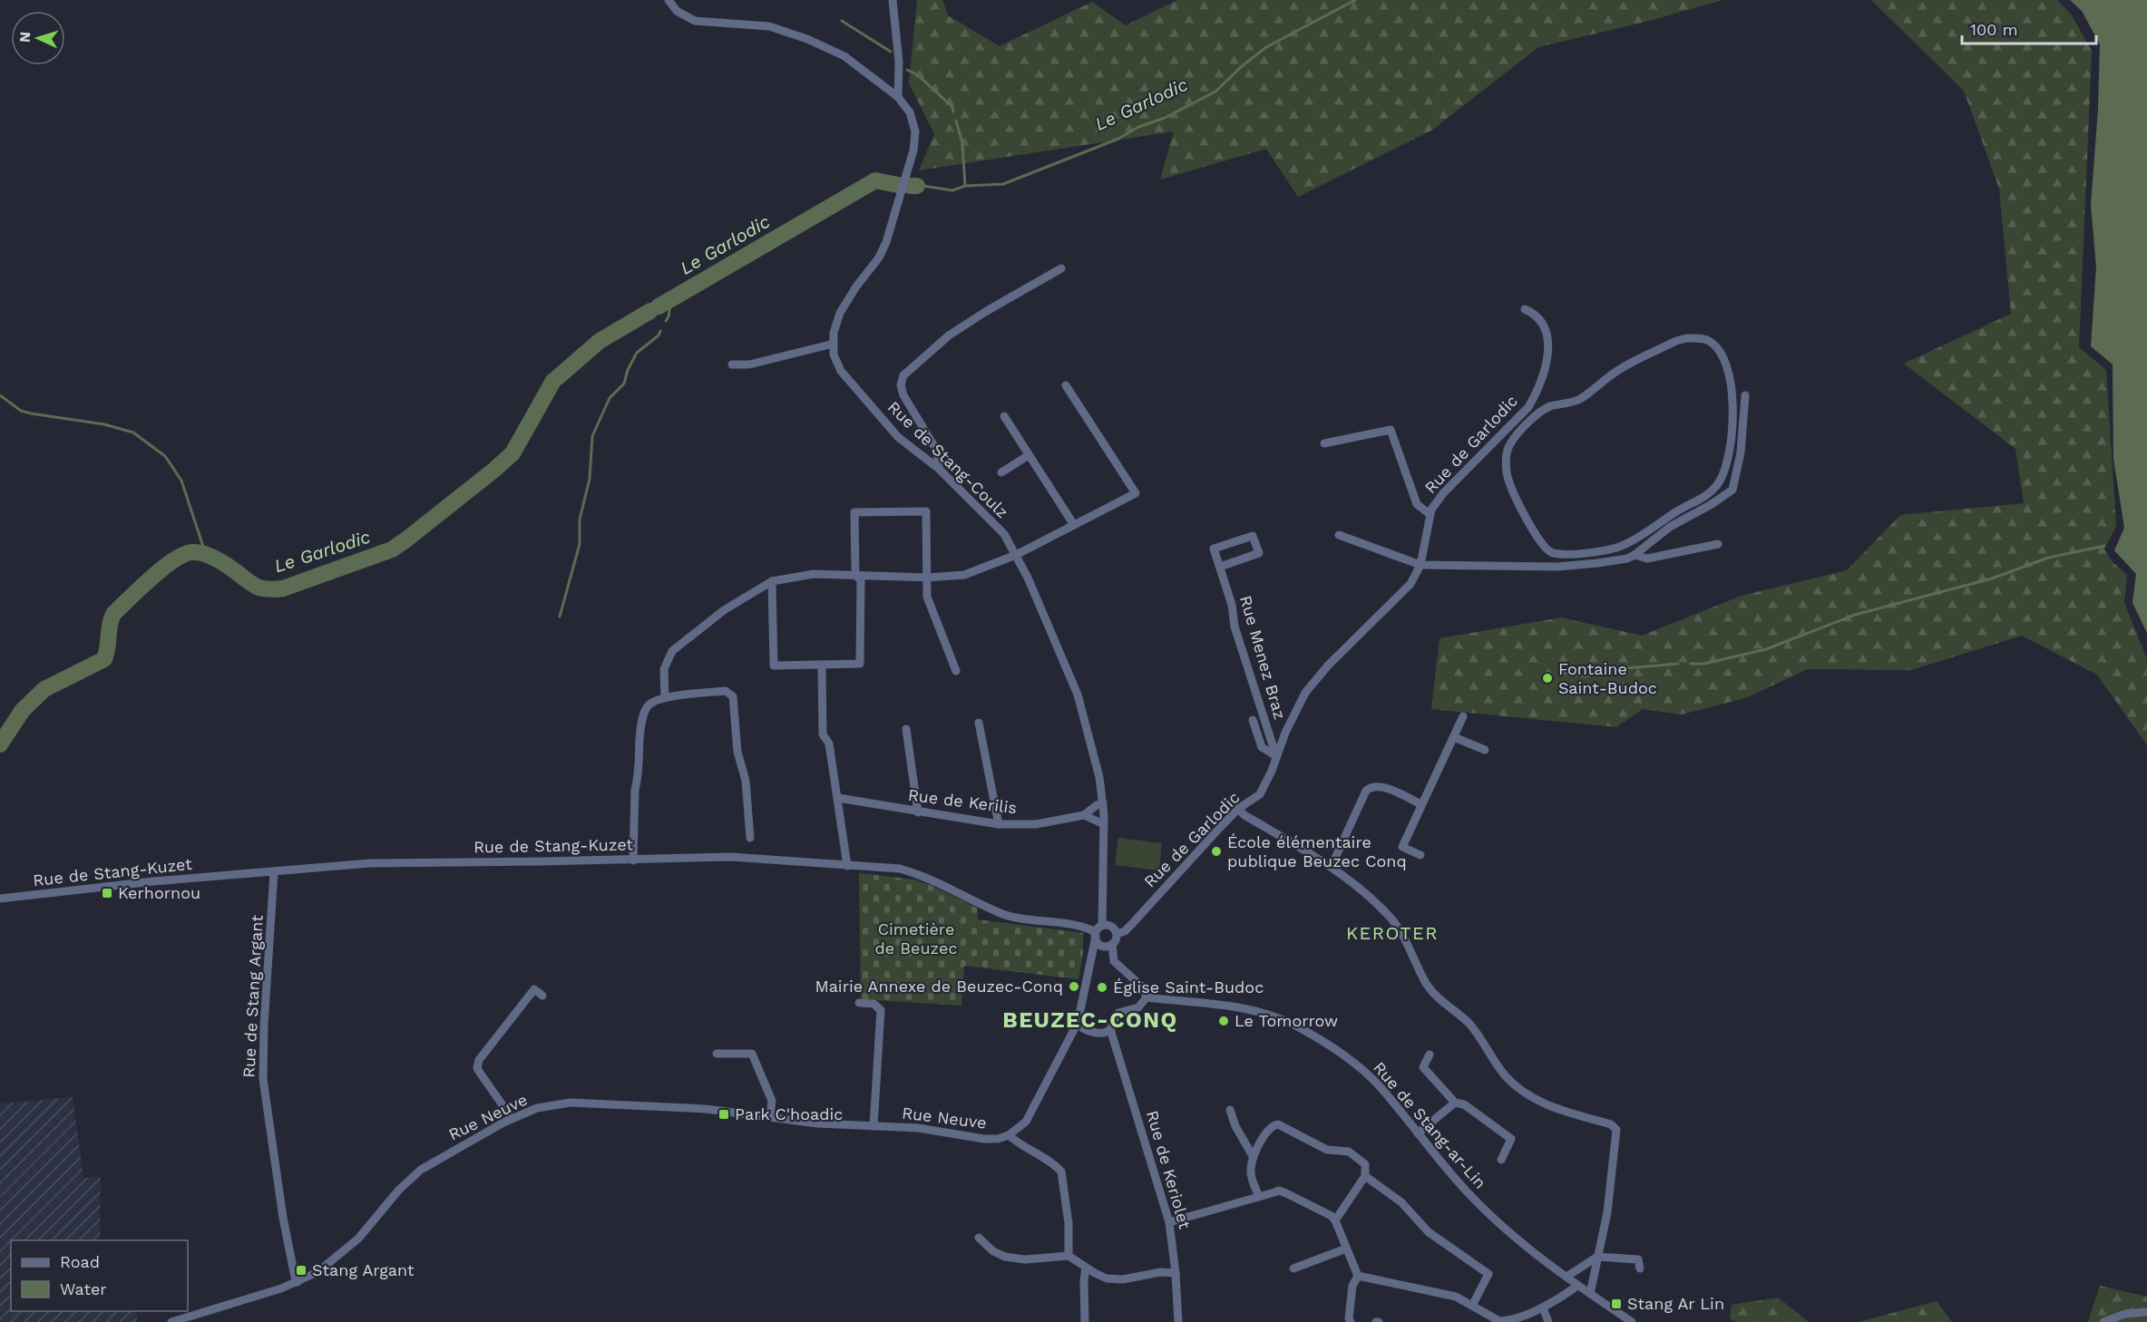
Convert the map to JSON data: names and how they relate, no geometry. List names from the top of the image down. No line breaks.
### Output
{"streets":{"street":["Rue de Garlodic","Rue de Stang-Coulz","Rue Menez Braz","Rue de Kerilis","Rue de Stang-Kuzet","Rue de Stang Argant","Rue Neuve","Rue de Stang-ar-Lin","Rue de Keriolet"]},"crossings":[["Rue de Garlodic","Rue de Stang-Coulz"],["Rue de Garlodic","Rue Menez Braz"],["Rue de Garlodic","Rue de Stang-Kuzet"],["Rue de Garlodic","Rue Neuve"],["Rue de Stang-Coulz","Rue de Kerilis"],["Rue de Stang-Coulz","Rue de Stang-Kuzet"],["Rue de Stang-Coulz","Rue Neuve"],["Rue de Stang-Kuzet","Rue de Stang Argant"],["Rue de Stang-Kuzet","Rue Neuve"],["Rue de Stang Argant","Rue Neuve"]],"districts":["KEROTER","BEUZEC-CONQ"],"water":["Le Garlodic"],"parks":["Cimetière de Beuzec"],"places":{"other":["Fontaine Saint-Budoc","École élémentaire publique Beuzec Conq","Mairie Annexe de Beuzec-Conq","Église Saint-Budoc","Le Tomorrow"],"transit":["Kerhornou","Park C'hoadic","Stang Argant","Stang Ar Lin"]},"legend":["Road","Water"],"scale_bar":"100 m","north":"left"}
